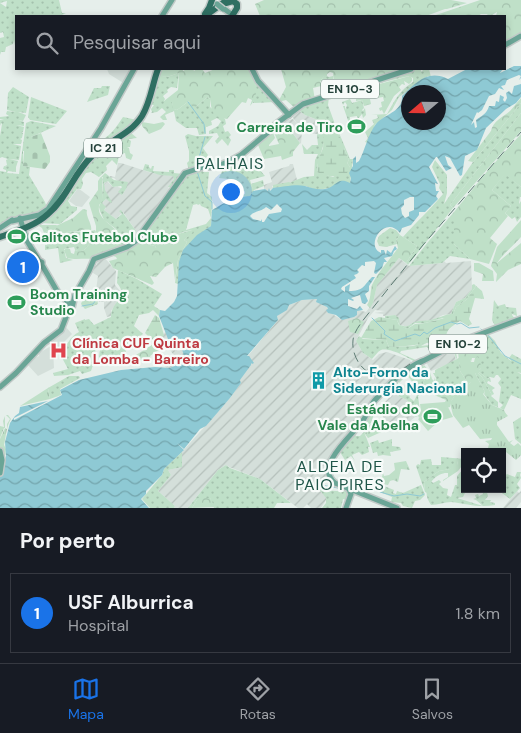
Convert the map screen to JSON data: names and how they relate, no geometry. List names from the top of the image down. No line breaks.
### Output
{"streets":{"highway":["IC 21"],"main road":["EN 10-3","EN 10-2"]},"districts":["PALHAIS","ALDEIA DE PAIO PIRES"],"places":{"sports":["Carreira de Tiro","Galitos Futebol Clube","Boom Training Studio","Estádio do Vale da Abelha"],"hospital":["Clínica CUF Quinta da Lomba - Barreiro"],"building":["Alto-Forno da Siderurgia Nacional"]},"north":"left","page":{"search":"Pesquisar aqui","pins":"1","heading":"Por perto","list":[{"mark":"1","name":"USF Alburrica","note":"Hospital","value":"1.8 km"}],"nav":["Mapa","Rotas","Salvos"]}}
